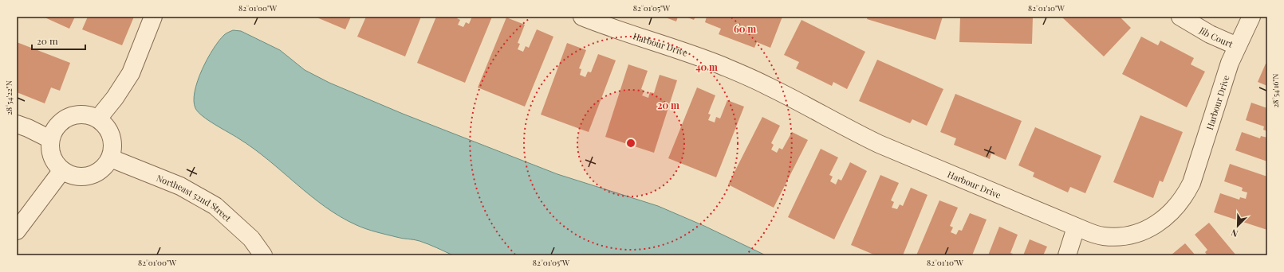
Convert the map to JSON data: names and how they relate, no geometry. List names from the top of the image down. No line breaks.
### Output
{"streets":{"street":["Jib Court","Harbour Drive","Northeast 52nd Street"]},"crossings":[["Jib Court","Harbour Drive"]],"scale_bar":"20 m","north":"bottom left","coordinates":["82°01'00\"W","82°01'05\"W","82°01'10\"W","28°54'16\"N","28°54'22\"N"],"rings":["60 m","40 m","20 m"]}
